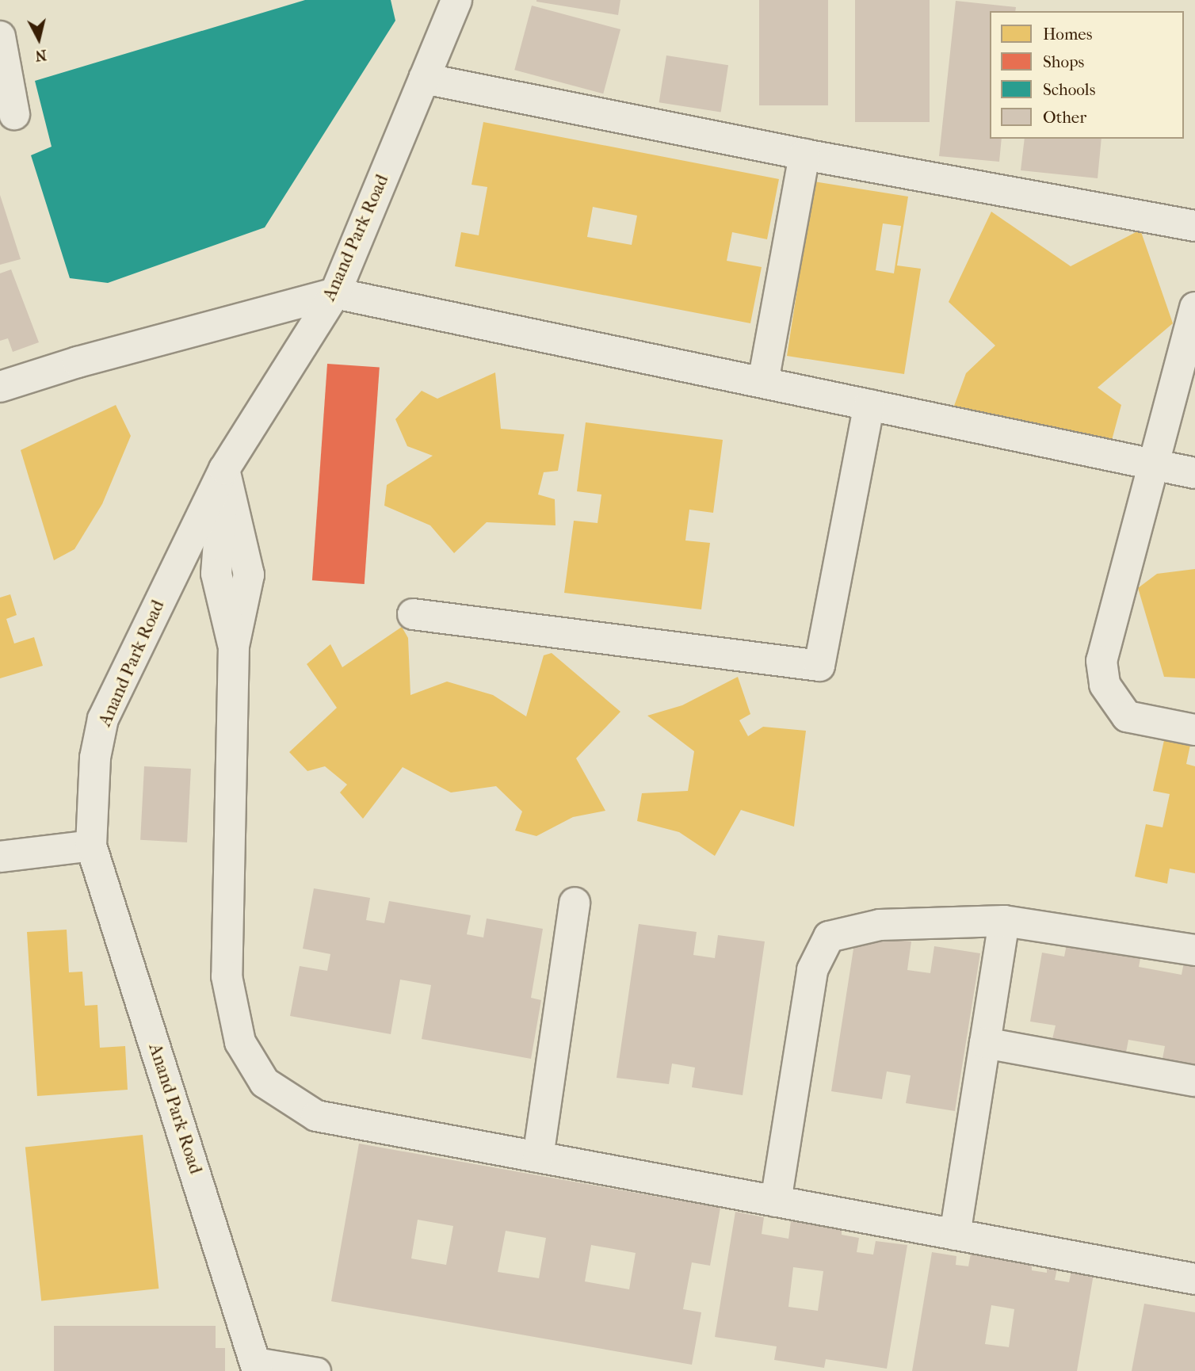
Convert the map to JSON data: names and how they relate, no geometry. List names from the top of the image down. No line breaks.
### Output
{"streets":{"street":["Anand Park Road"]},"legend":["Homes","Shops","Schools","Other"],"north":"bottom"}
